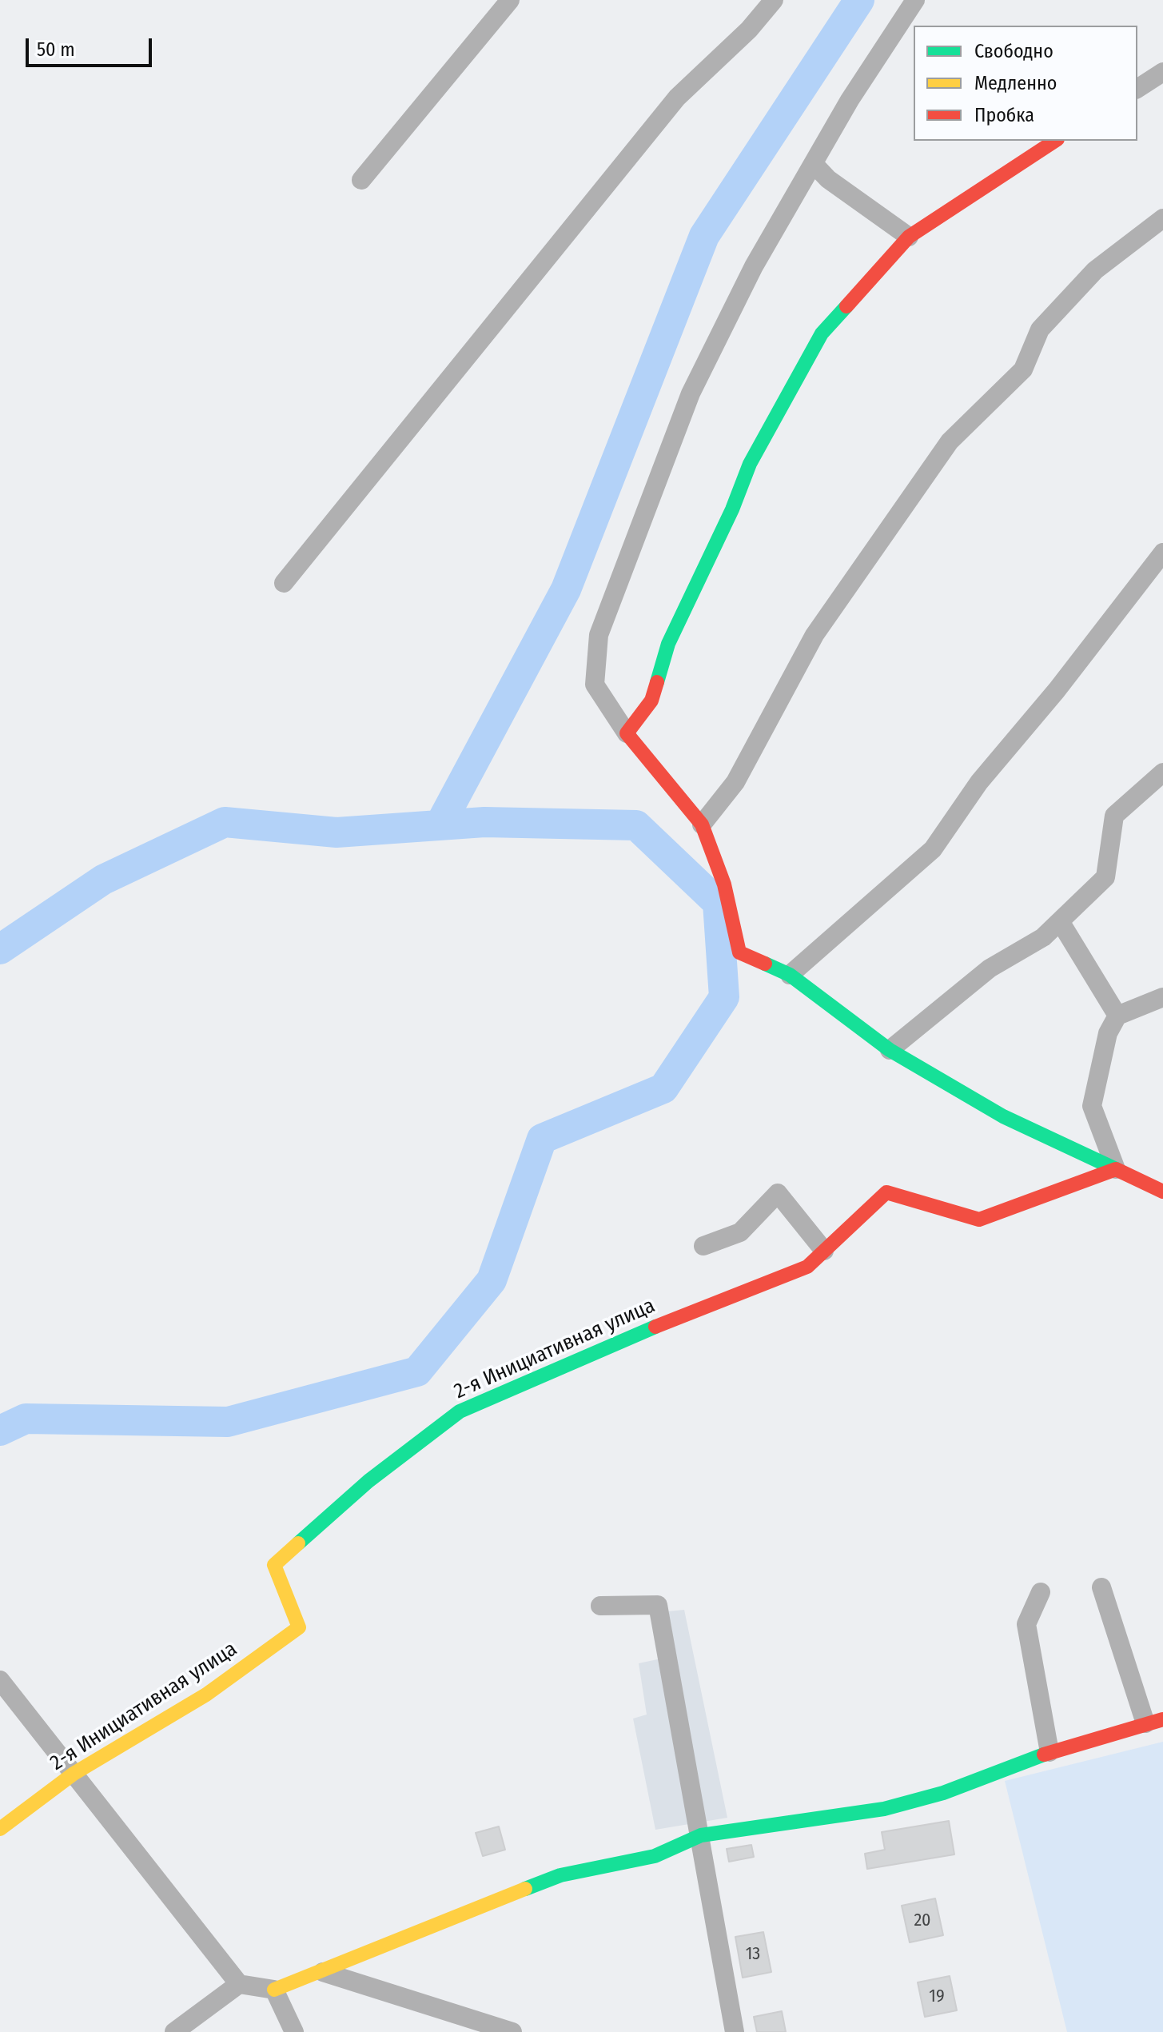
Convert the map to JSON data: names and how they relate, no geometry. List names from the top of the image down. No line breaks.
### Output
{"streets":{"street":["2-я Инициативная улица"]},"house_numbers":["20","13","19"],"legend":["Свободно","Медленно","Пробка"],"scale_bar":"50 m"}
